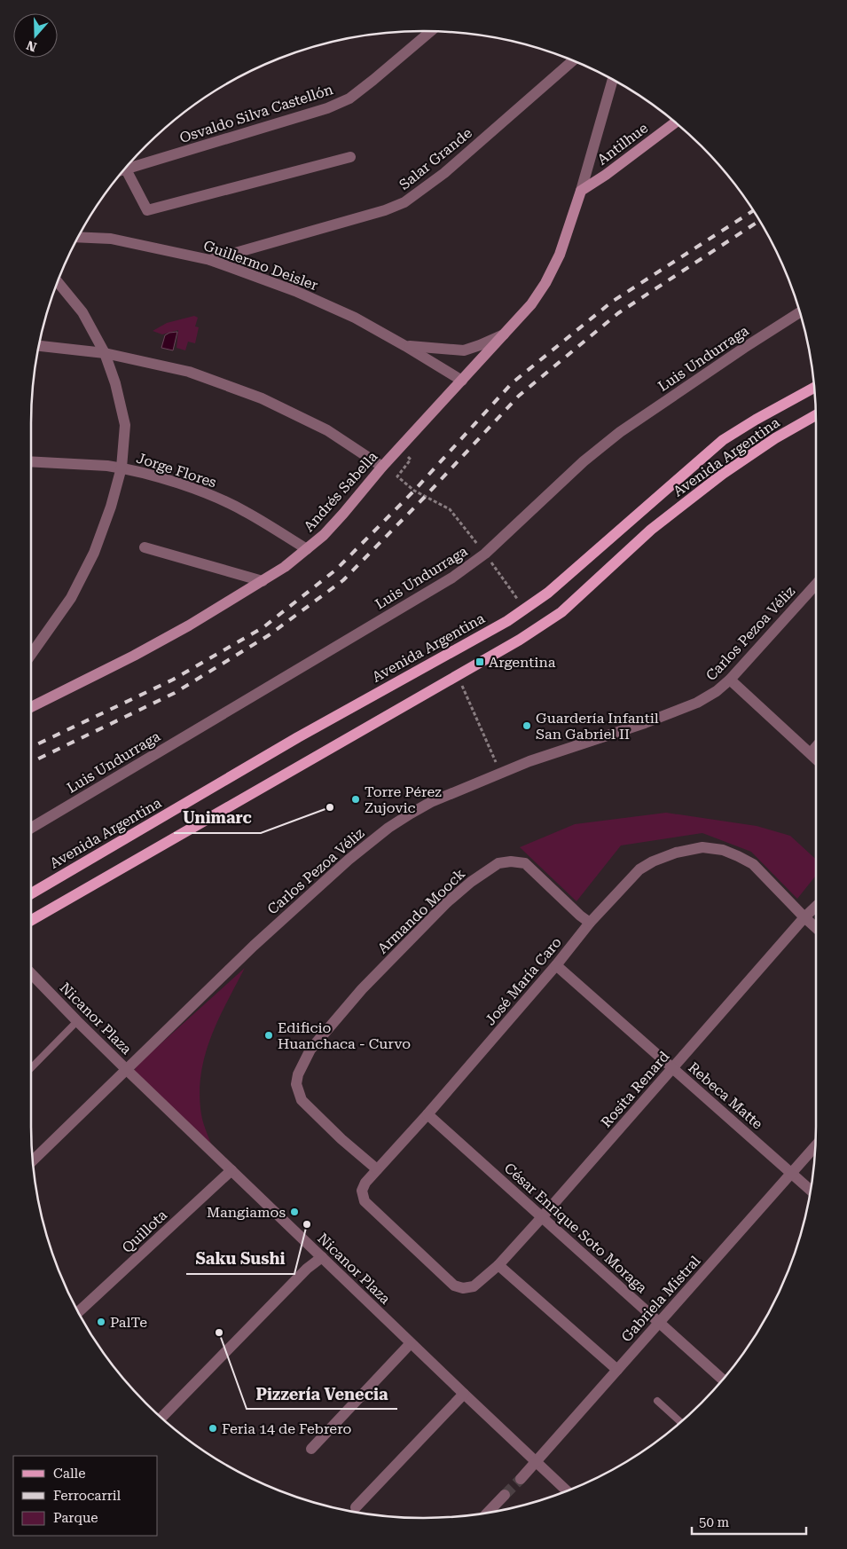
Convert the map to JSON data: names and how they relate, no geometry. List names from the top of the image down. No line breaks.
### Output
{"streets":{"main road":["Antilhue","Avenida Argentina","Andrés Sabella"],"street":["Osvaldo Silva Castellón","Salar Grande","Guillermo Deisler","Luis Undurraga","Jorge Flores","Carlos Pezoa Véliz","Armando Moock","José María Caro","Nicanor Plaza","Rosita Renard","Rebeca Matte","César Enrique Soto Moraga","Quillota","Gabriela Mistral"]},"crossings":[["Antilhue","Andrés Sabella"],["Salar Grande","Guillermo Deisler"],["Guillermo Deisler","Andrés Sabella"],["Jorge Flores","Andrés Sabella"],["Carlos Pezoa Véliz","Nicanor Plaza"],["Armando Moock","José María Caro"],["José María Caro","Rosita Renard"],["José María Caro","Rebeca Matte"],["José María Caro","César Enrique Soto Moraga"],["Nicanor Plaza","Quillota"],["Nicanor Plaza","Gabriela Mistral"],["Rosita Renard","Rebeca Matte"],["Rosita Renard","César Enrique Soto Moraga"],["Rebeca Matte","Gabriela Mistral"],["César Enrique Soto Moraga","Gabriela Mistral"]],"places":{"transit":["Argentina"],"other":["Guardería Infantil San Gabriel II","Torre Pérez Zujovic","Unimarc","Edificio Huanchaca - Curvo","Mangiamos","Saku Sushi","PalTe","Pizzería Venecia","Feria 14 de Febrero"]},"legend":["Calle","Ferrocarril","Parque"],"scale_bar":"50 m","north":"bottom"}
